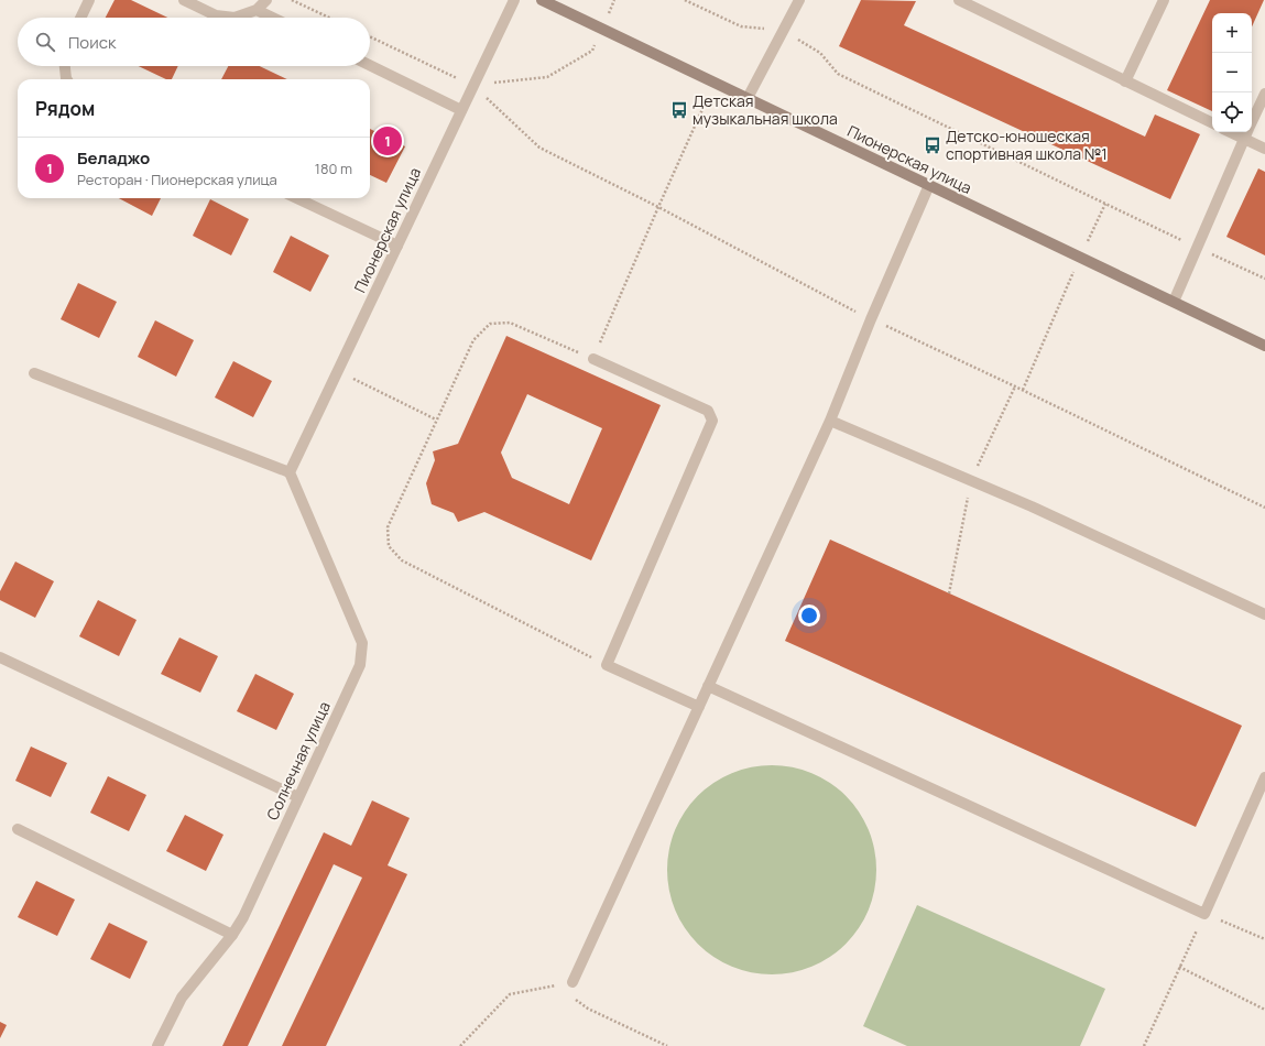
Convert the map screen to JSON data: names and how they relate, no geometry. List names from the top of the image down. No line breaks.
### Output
{"streets":{"main road":["Пионерская улица"],"street":["Солнечная улица"]},"crossings":[["Пионерская улица","Солнечная улица"]],"places":{"bus stop":["Детская музыкальная школа","Детско-юношеская спортивная школа №1"]},"page":{"map_buttons":["+","−"],"search":"Поиск","heading":"Рядом","pins":"1","list":[{"mark":"1","name":"Беладжо","note":"Ресторан · Пионерская улица","value":"180 m"}]}}
